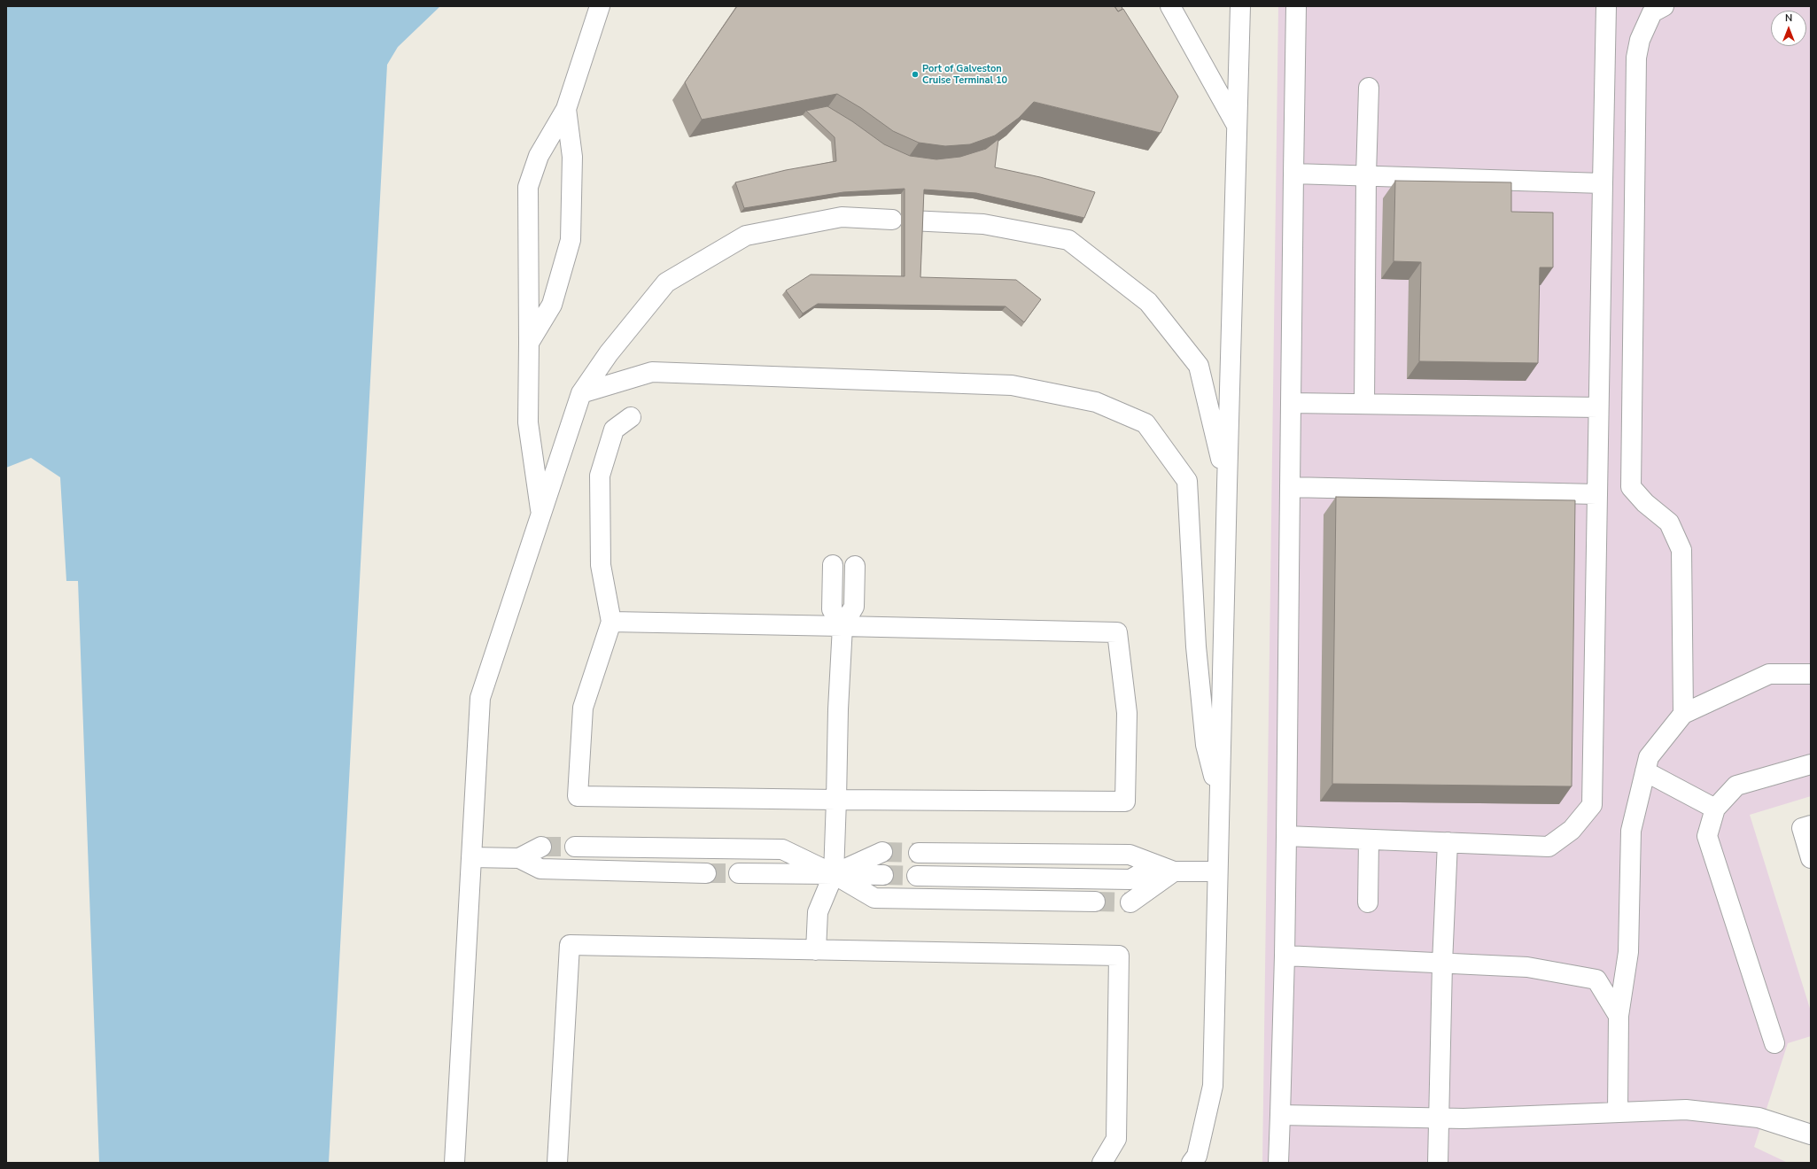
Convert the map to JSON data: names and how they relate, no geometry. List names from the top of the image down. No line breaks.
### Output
{"places":["Port of Galveston Cruise Terminal 10"],"north":"top"}
